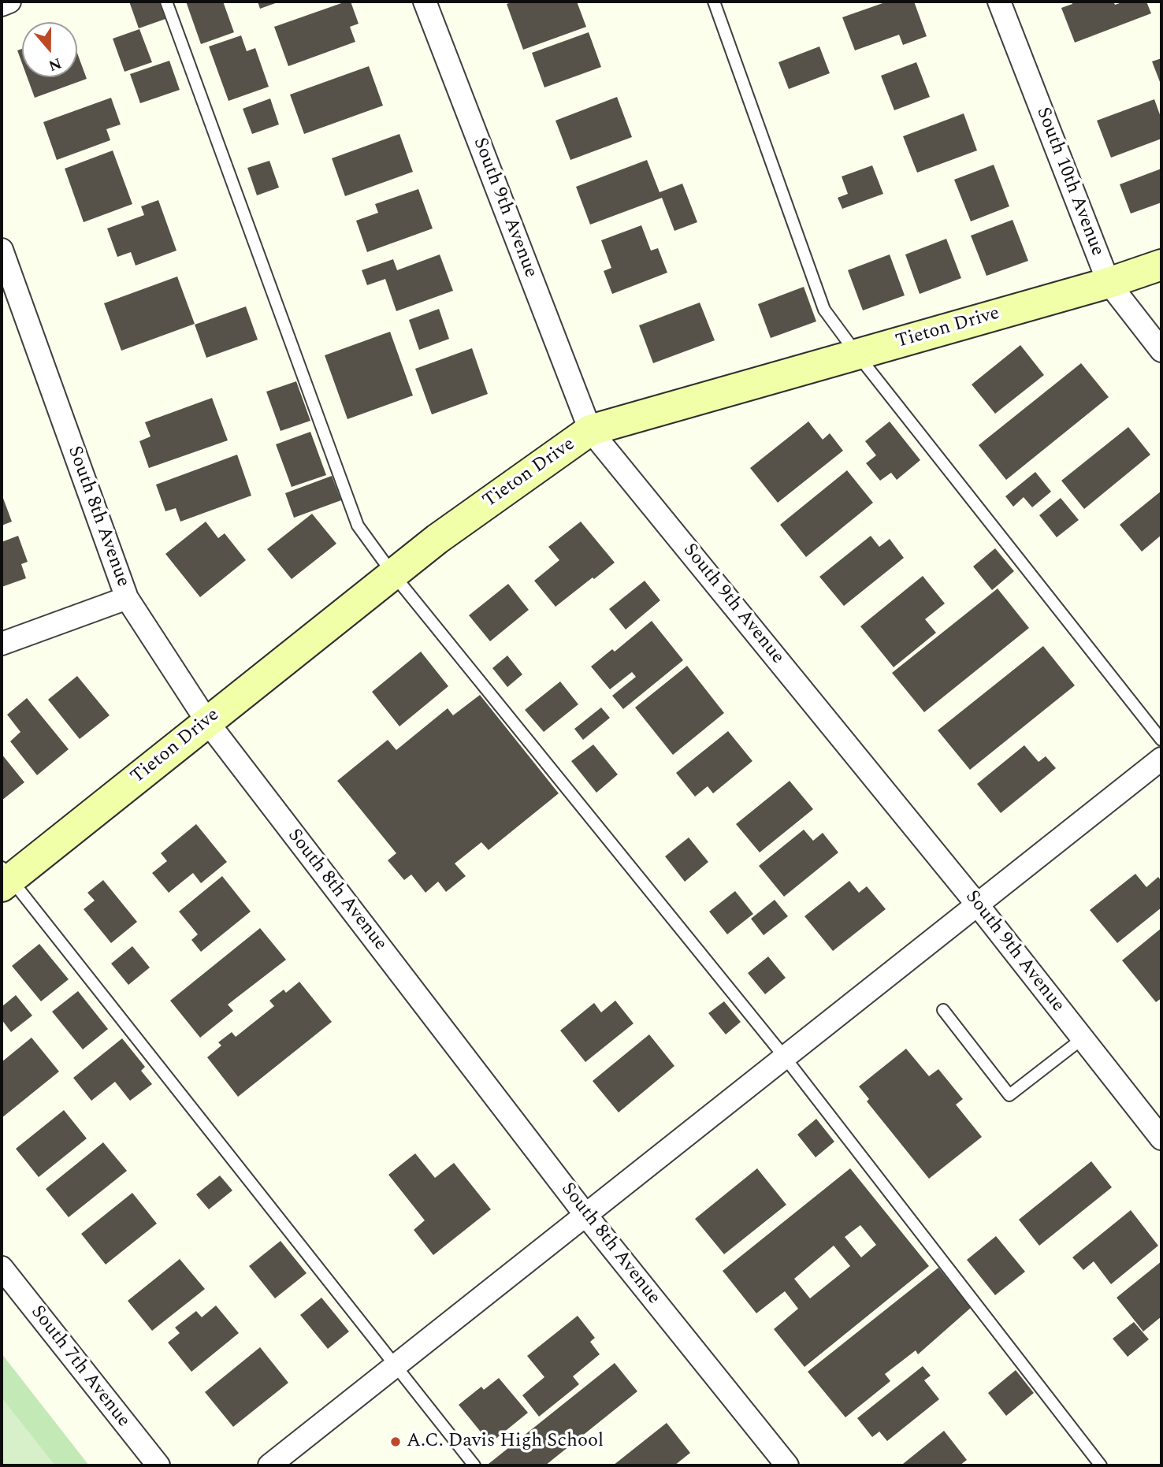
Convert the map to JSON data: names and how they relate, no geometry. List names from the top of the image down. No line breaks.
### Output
{"streets":{"main road":["Tieton Drive"],"street":["South 10th Avenue","South 9th Avenue","South 8th Avenue","South 7th Avenue"]},"crossings":[["South 10th Avenue","Tieton Drive"],["South 9th Avenue","Tieton Drive"],["Tieton Drive","South 8th Avenue"]],"places":["A.C. Davis High School"],"north":"bottom"}
